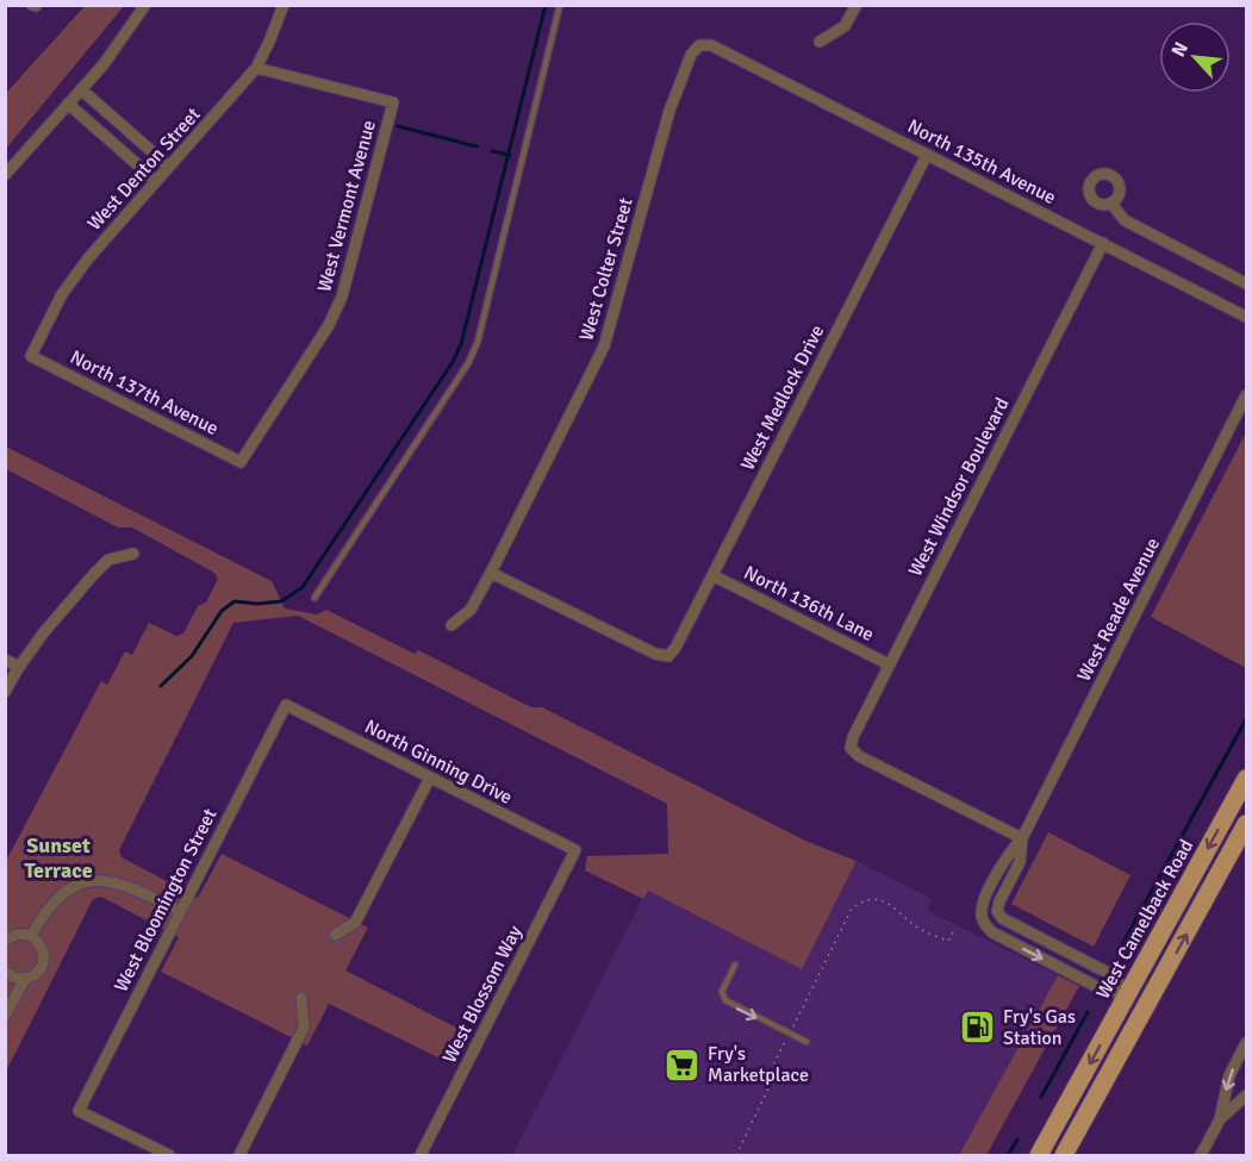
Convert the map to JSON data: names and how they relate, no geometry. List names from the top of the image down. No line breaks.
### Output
{"streets":{"main road":["West Camelback Road"],"street":["North 135th Avenue","West Denton Street","West Vermont Avenue","West Colter Street","North 137th Avenue","West Medlock Drive","West Windsor Boulevard","North 136th Lane","West Reade Avenue","North Ginning Drive","West Bloomington Street","West Blossom Way"]},"crossings":[["North 135th Avenue","West Colter Street"],["North 135th Avenue","West Medlock Drive"],["North 135th Avenue","West Windsor Boulevard"],["West Denton Street","West Vermont Avenue"],["West Denton Street","North 137th Avenue"],["West Vermont Avenue","North 137th Avenue"],["West Colter Street","West Medlock Drive"],["West Medlock Drive","North 136th Lane"],["West Windsor Boulevard","North 136th Lane"],["West Windsor Boulevard","West Reade Avenue"],["North Ginning Drive","West Bloomington Street"],["North Ginning Drive","West Blossom Way"]],"districts":["Sunset Terrace"],"places":{"fuel station":["Fry's Gas Station"],"supermarket":["Fry's Marketplace"]},"north":"top left"}
